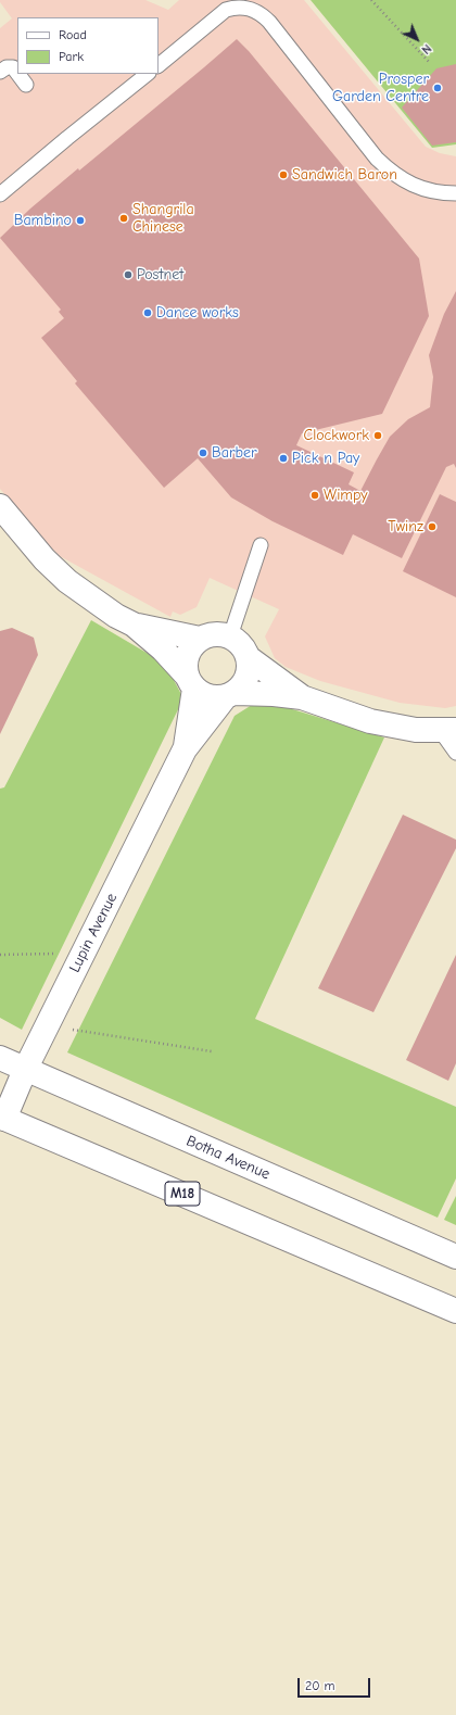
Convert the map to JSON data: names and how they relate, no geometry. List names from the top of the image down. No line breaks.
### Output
{"streets":{"street":["Lupin Avenue","Botha Avenue","M18"]},"crossings":[["Lupin Avenue","Botha Avenue"],["Lupin Avenue","M18"]],"places":["Prosper Garden Centre","Sandwich Baron","Shangrila Chinese","Bambino","Postnet","Dance works","Clockwork","Barber","Pick n Pay","Wimpy","Twinz"],"legend":["Road","Park"],"scale_bar":"20 m","north":"bottom right"}
